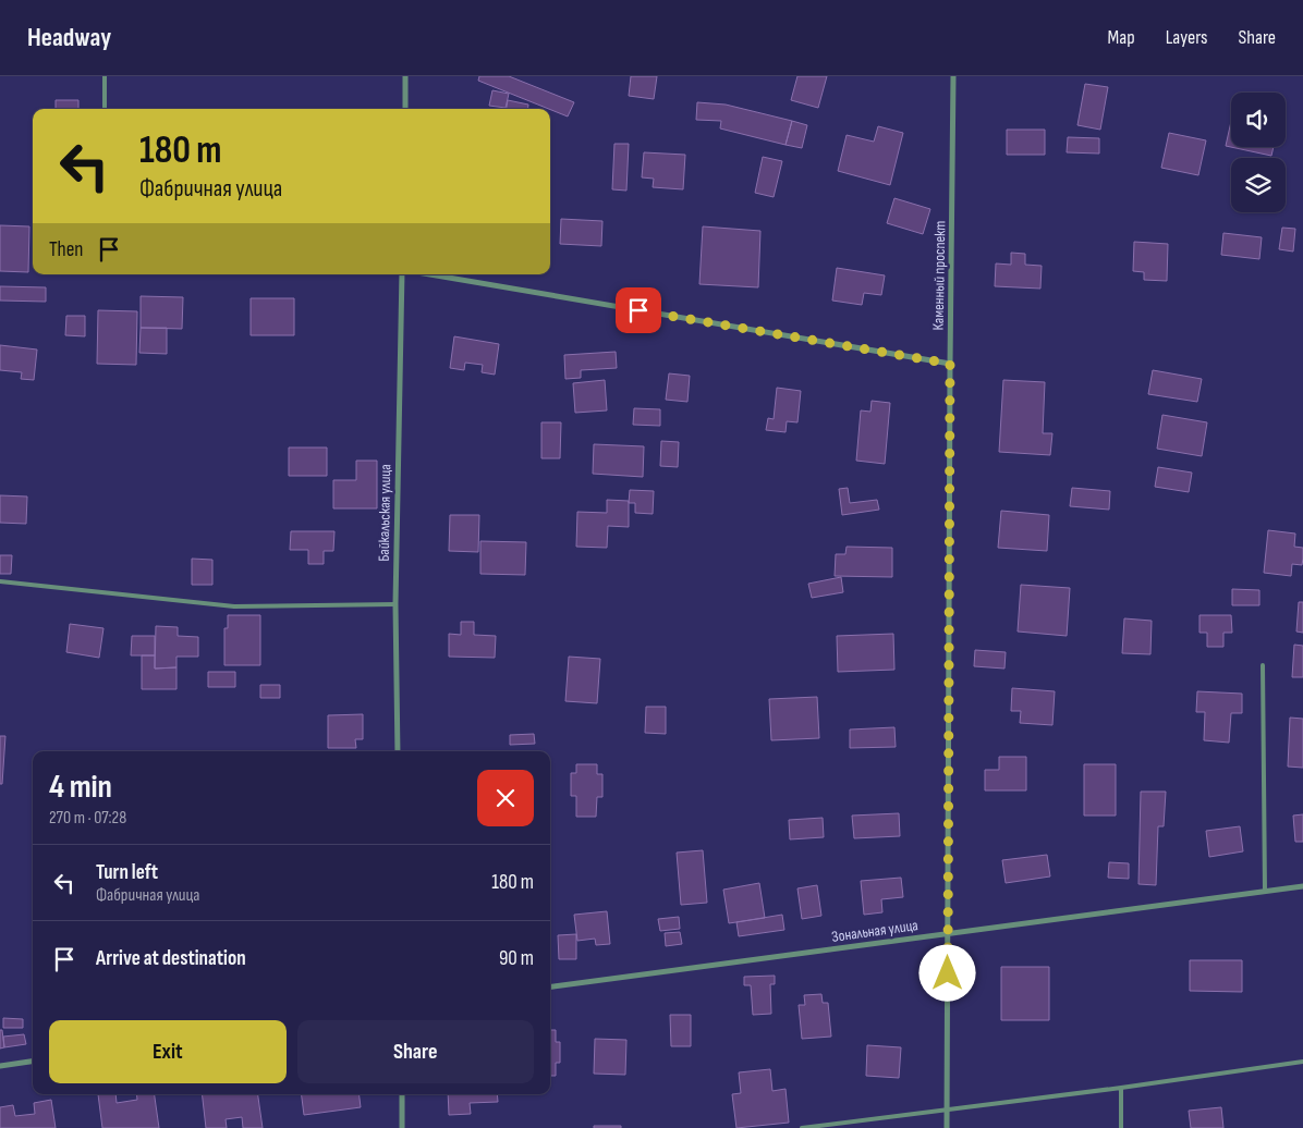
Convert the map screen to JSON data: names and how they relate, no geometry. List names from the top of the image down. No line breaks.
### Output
{"streets":{"street":["Каменный проспект","Байкальская улица","Зональная улица"]},"crossings":[["Каменный проспект","Зональная улица"]],"page":{"header":"Headway","nav":["Map","Layers","Share"],"turn":["180 m","Фабричная улица"],"then":"Then","heading":["4 min","270 m · 07:28"],"list":[{"name":"Turn left","note":"Фабричная улица","value":"180 m"},{"name":"Arrive at destination","value":"90 m"}],"buttons":["Exit","Share"]}}
